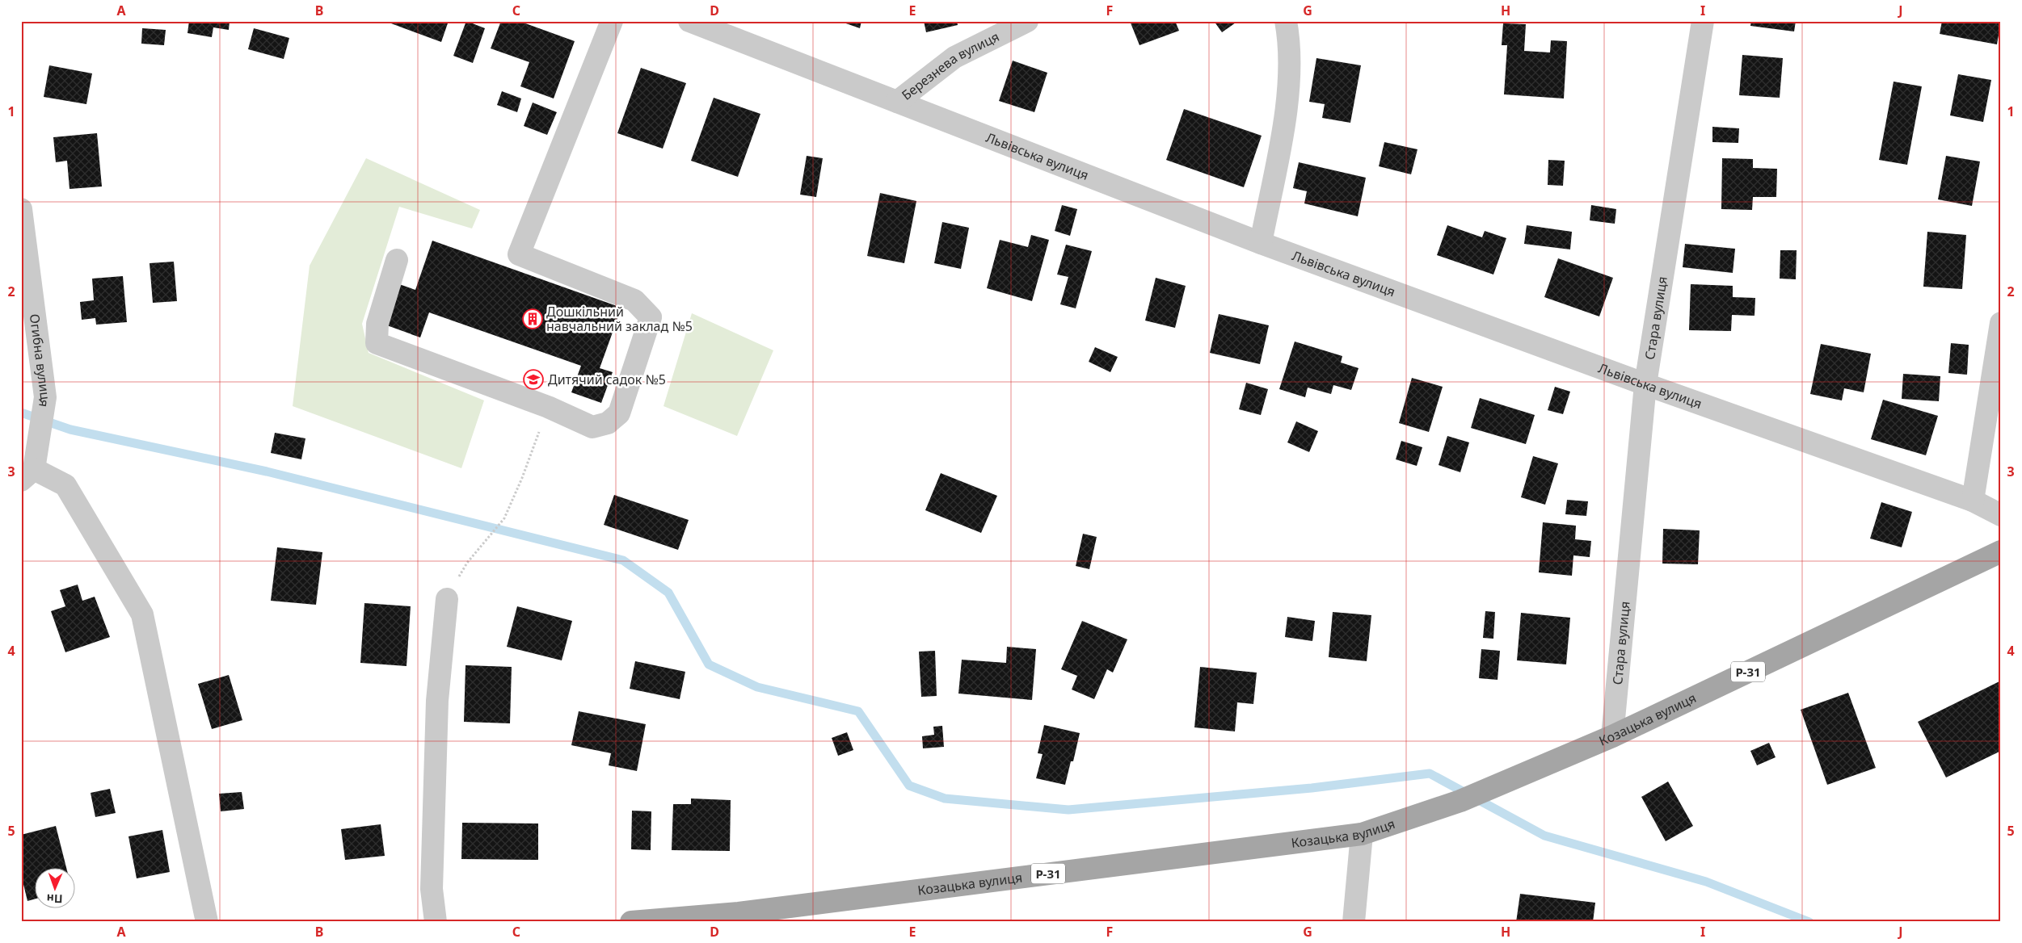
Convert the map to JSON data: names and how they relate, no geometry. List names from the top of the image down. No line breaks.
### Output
{"streets":{"main road":["Р-31","Козацька вулиця"],"street":["Березнева вулиця","Львівська вулиця","Стара вулиця","Огибна вулиця"]},"crossings":[["Березнева вулиця","Львівська вулиця"],["Львівська вулиця","Стара вулиця"],["Стара вулиця","Козацька вулиця"]],"places":{"building":["Дошкільний навчальний заклад №5"],"school or university":["Дитячий садок №5"]},"north":"bottom","grid":{"columns":["A","B","C","D","E","F","G","H","I","J"],"rows":["1","2","3","4","5"]}}
